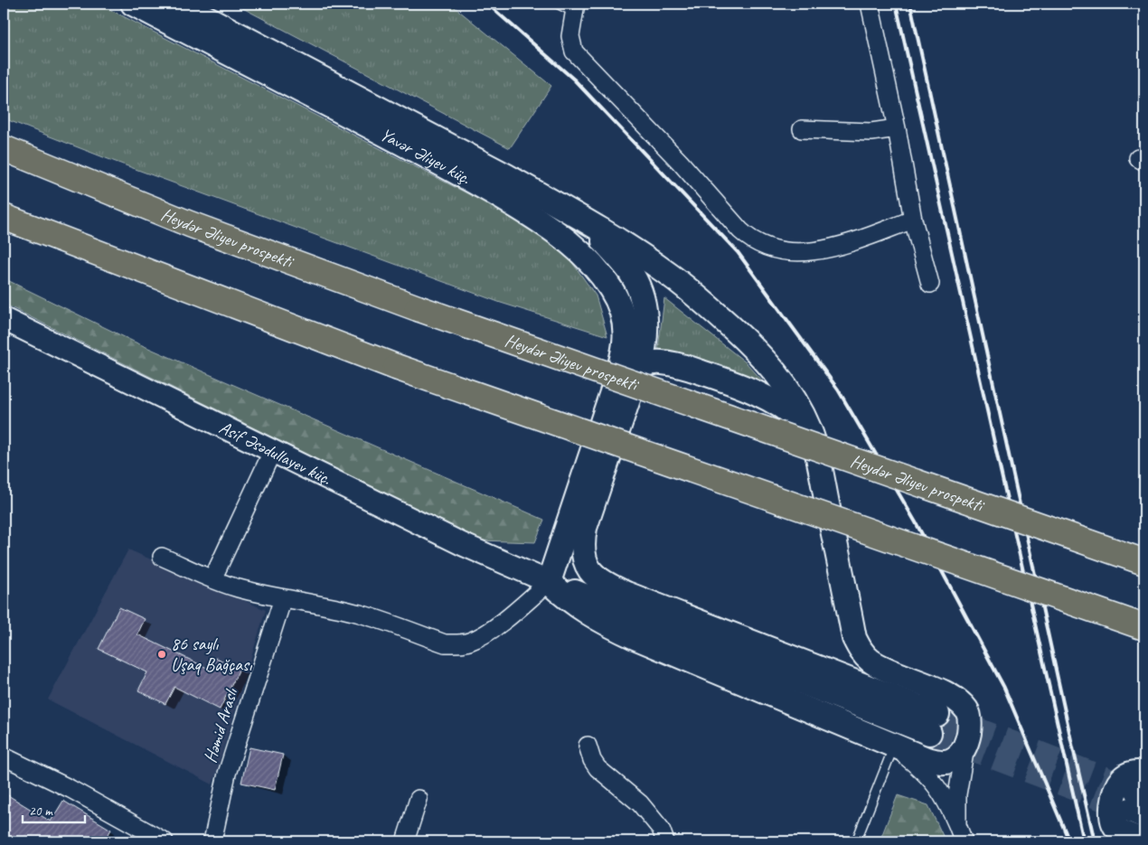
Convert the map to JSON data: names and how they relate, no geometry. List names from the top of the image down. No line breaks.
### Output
{"streets":{"highway":["Heydər Əliyev prospekti"],"main road":["Yavər Əliyev küç."],"street":["Asif Əsədullayev küç.","Həmid Araslı"]},"crossings":[["Yavər Əliyev küç.","Asif Əsədullayev küç."]],"places":["86 saylı Uşaq Bağçası"],"scale_bar":"20 m"}
